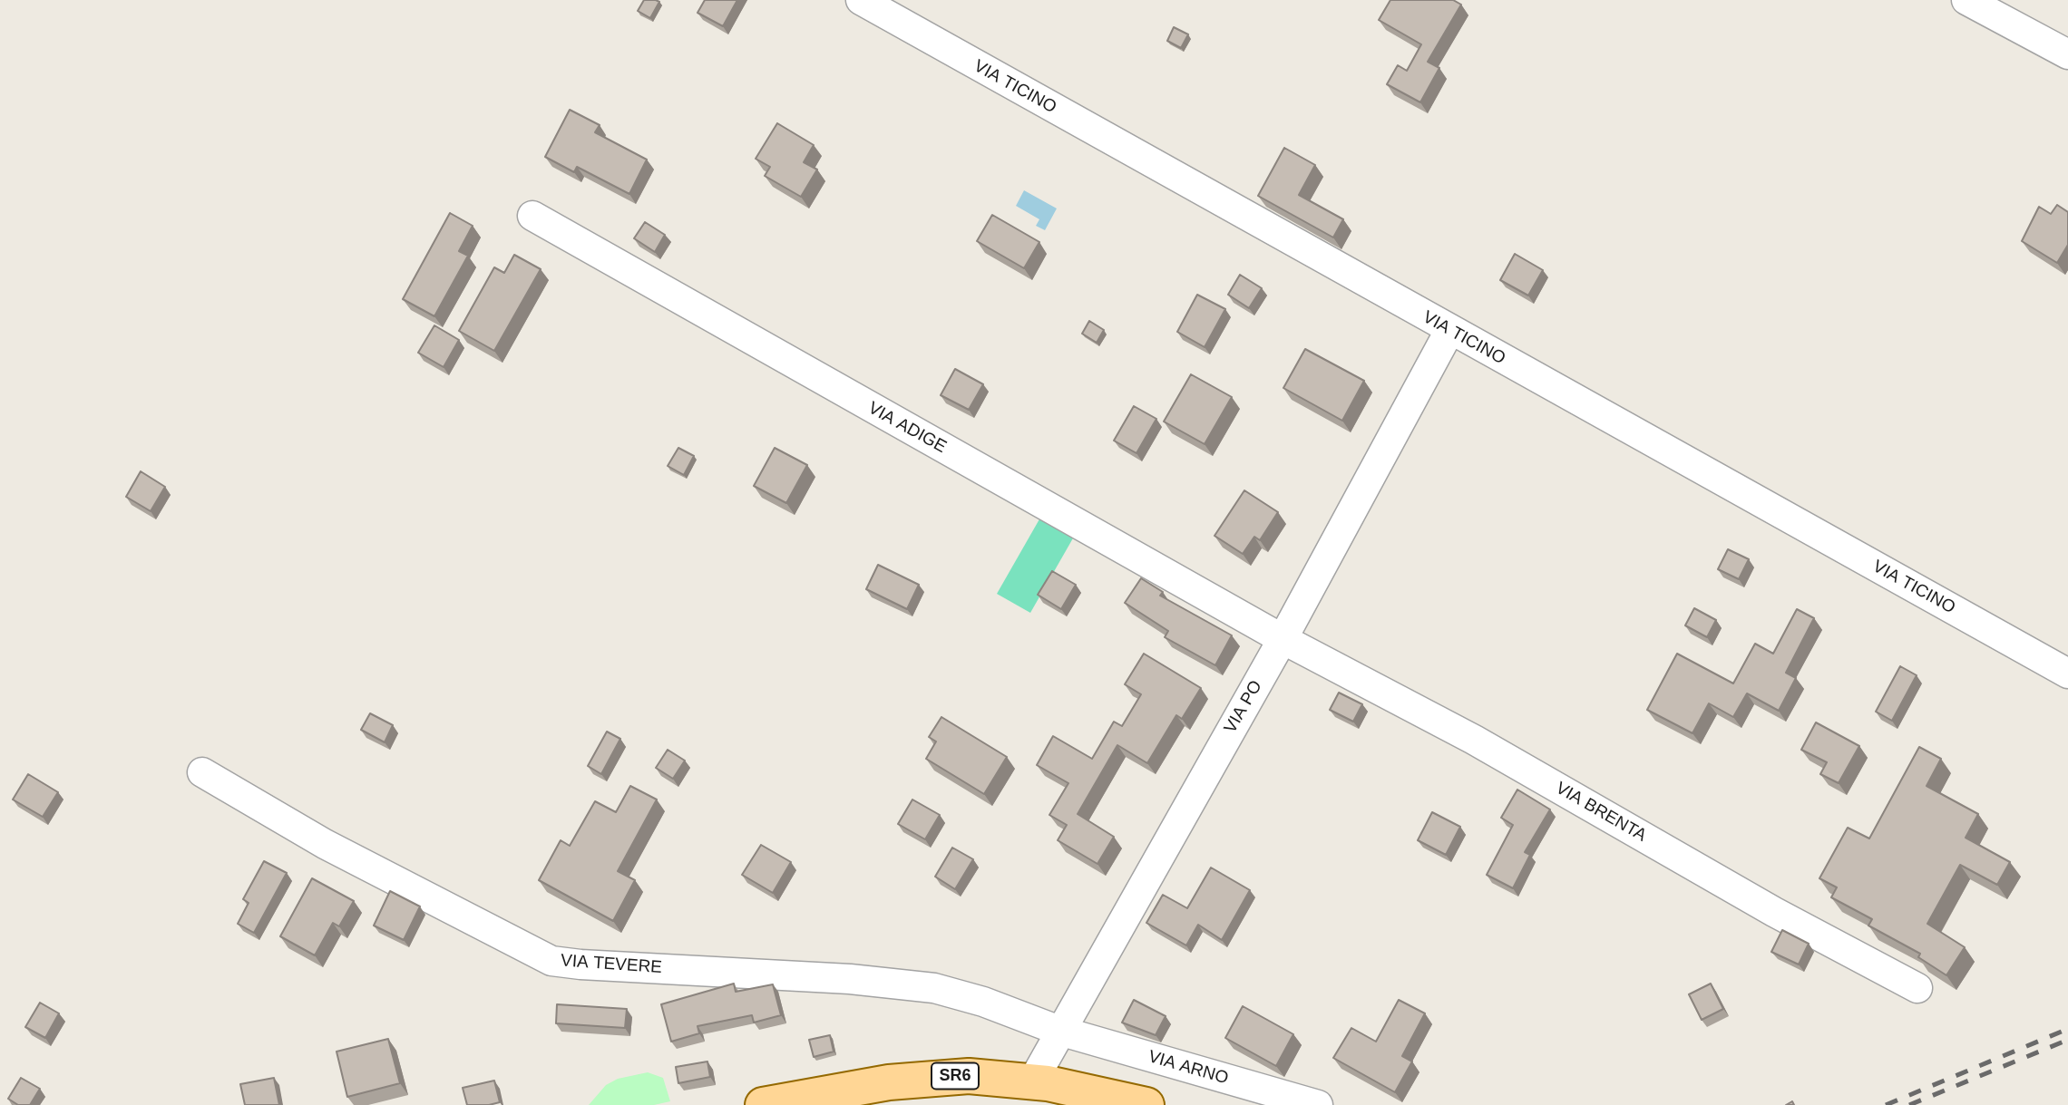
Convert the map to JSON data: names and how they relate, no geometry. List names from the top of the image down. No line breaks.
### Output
{"streets":{"main road":["SR6"],"street":["VIA TICINO","VIA ADIGE","VIA PO","VIA BRENTA","VIA TEVERE","VIA ARNO"]},"crossings":[["VIA TICINO","VIA PO"],["VIA ADIGE","VIA PO"],["VIA ADIGE","VIA BRENTA"],["VIA PO","VIA BRENTA"],["VIA PO","VIA TEVERE"],["VIA PO","VIA ARNO"],["VIA PO","SR6"],["VIA TEVERE","VIA ARNO"]]}
